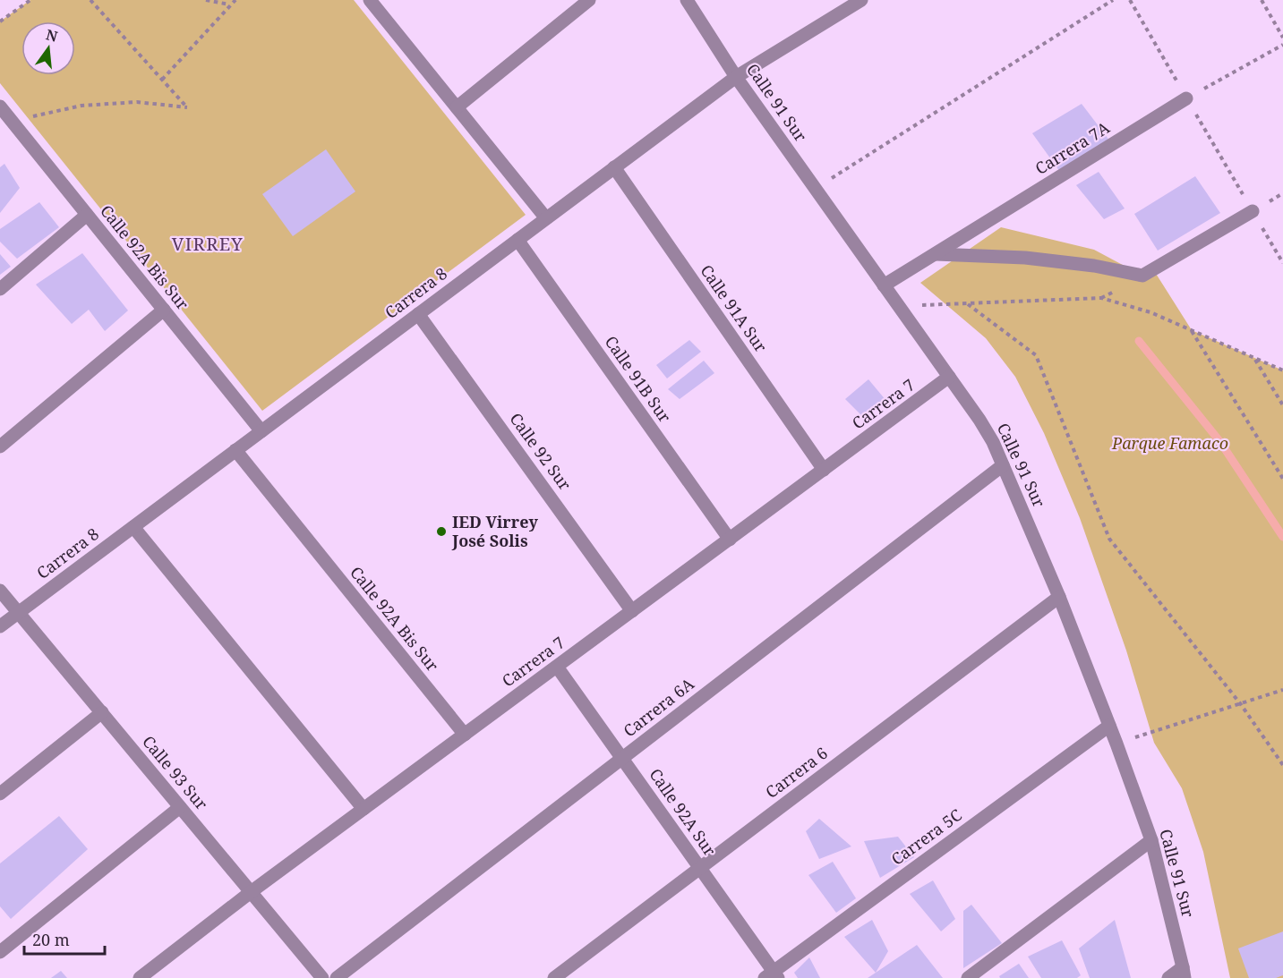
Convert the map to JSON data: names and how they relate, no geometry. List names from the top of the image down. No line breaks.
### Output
{"streets":{"street":["Calle 91 Sur","Carrera 7A","Calle 92A Bis Sur","Carrera 8","Calle 91A Sur","Calle 91B Sur","Carrera 7","Calle 92 Sur","Carrera 6A","Calle 93 Sur","Carrera 6","Calle 92A Sur","Carrera 5C"]},"crossings":[["Calle 91 Sur","Carrera 7A"],["Calle 91 Sur","Carrera 8"],["Calle 91 Sur","Carrera 7"],["Calle 91 Sur","Carrera 6A"],["Calle 91 Sur","Carrera 6"],["Calle 91 Sur","Carrera 5C"],["Calle 92A Bis Sur","Carrera 8"],["Calle 92A Bis Sur","Carrera 7"],["Carrera 8","Calle 91A Sur"],["Carrera 8","Calle 91B Sur"],["Carrera 8","Calle 92 Sur"],["Carrera 8","Calle 93 Sur"],["Calle 91A Sur","Carrera 7"],["Calle 91B Sur","Carrera 7"],["Carrera 7","Calle 92 Sur"],["Carrera 7","Calle 93 Sur"],["Carrera 7","Calle 92A Sur"],["Carrera 6A","Calle 92A Sur"],["Carrera 6","Calle 92A Sur"],["Calle 92A Sur","Carrera 5C"]],"districts":["VIRREY"],"parks":["Parque Famaco"],"places":["IED Virrey José Solis"],"scale_bar":"20 m","north":"top"}
